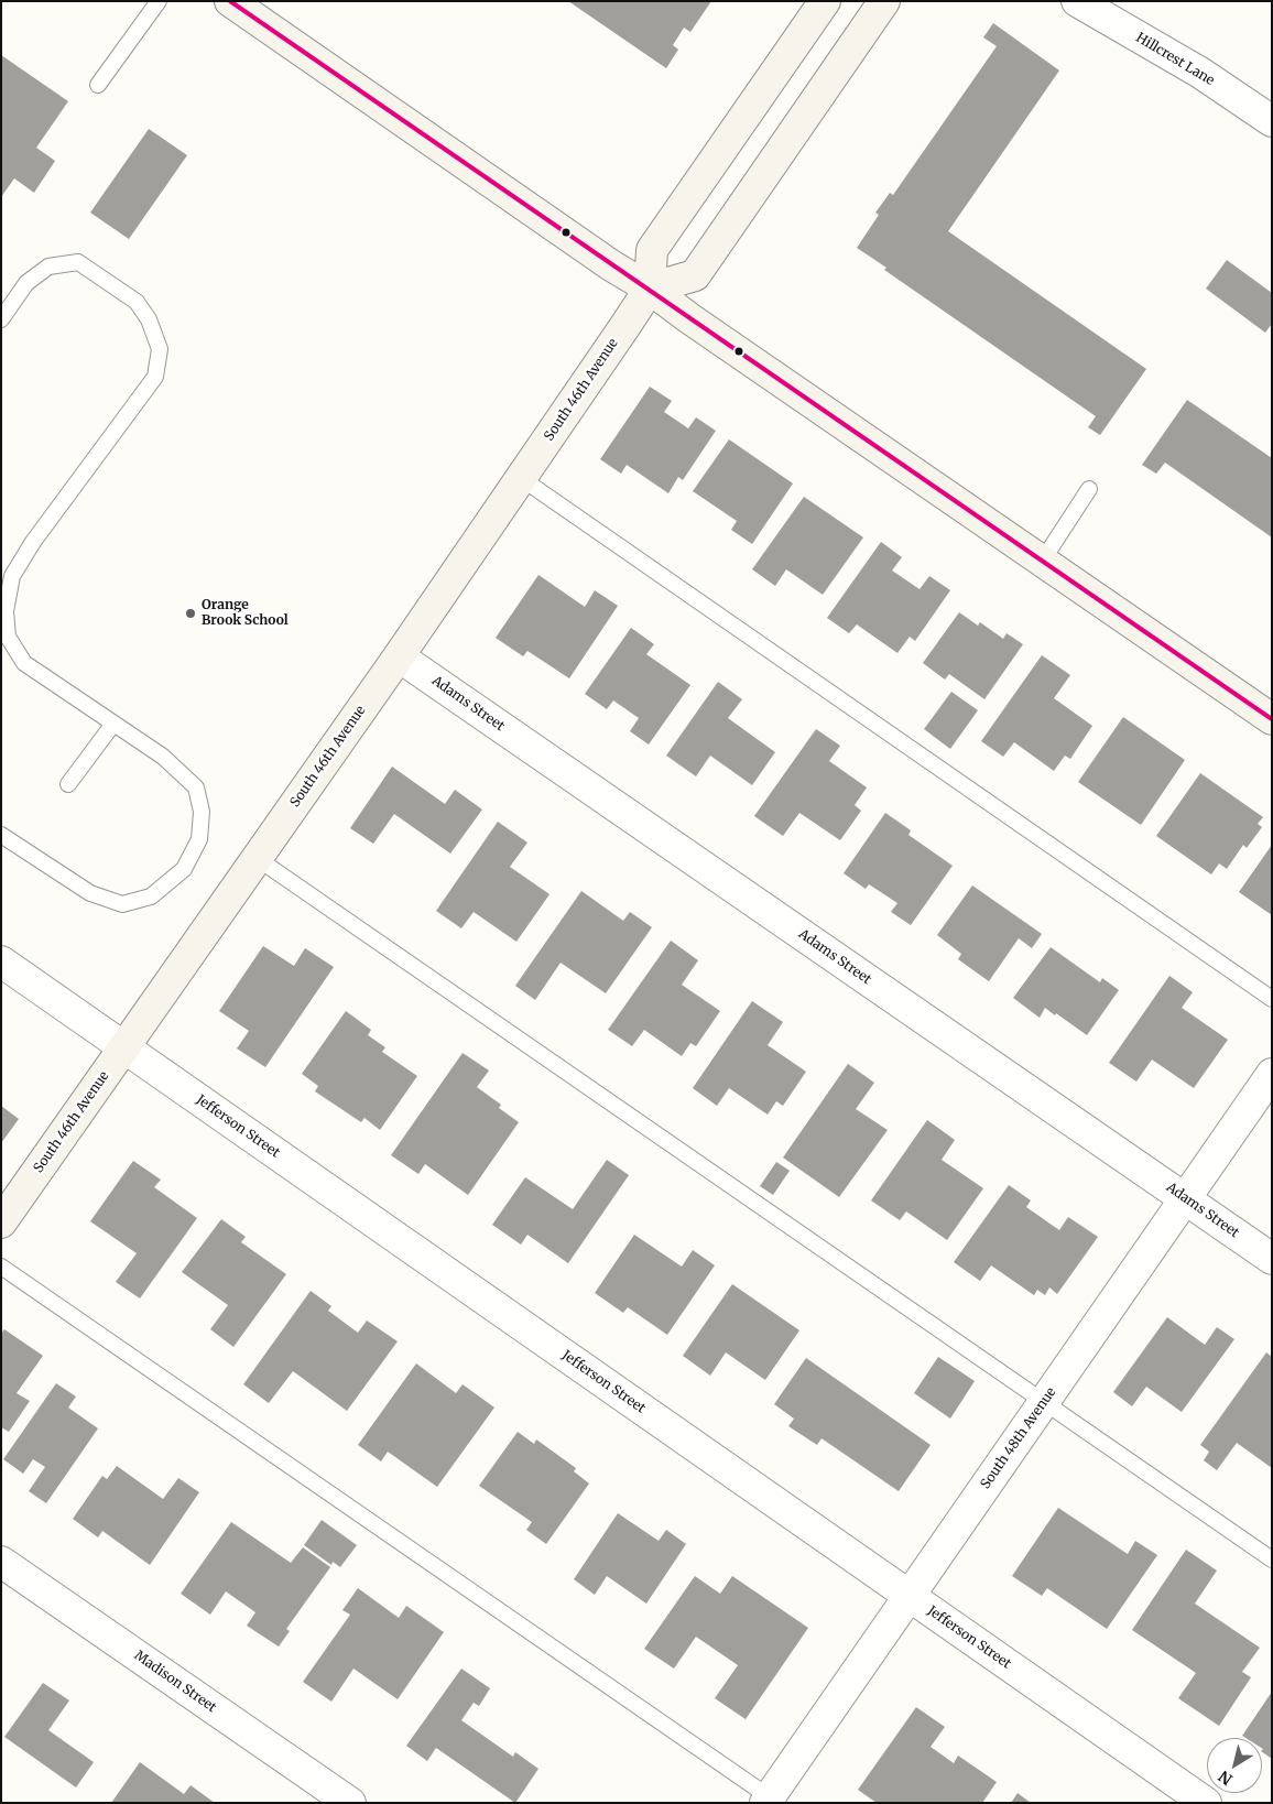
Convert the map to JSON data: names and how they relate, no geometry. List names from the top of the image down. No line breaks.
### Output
{"streets":{"street":["Hillcrest Lane","South 46th Avenue","Adams Street","Jefferson Street","South 48th Avenue","Madison Street"]},"crossings":[["South 46th Avenue","Adams Street"],["South 46th Avenue","Jefferson Street"],["Adams Street","South 48th Avenue"],["Jefferson Street","South 48th Avenue"]],"places":["Orange Brook School"],"north":"bottom left"}
